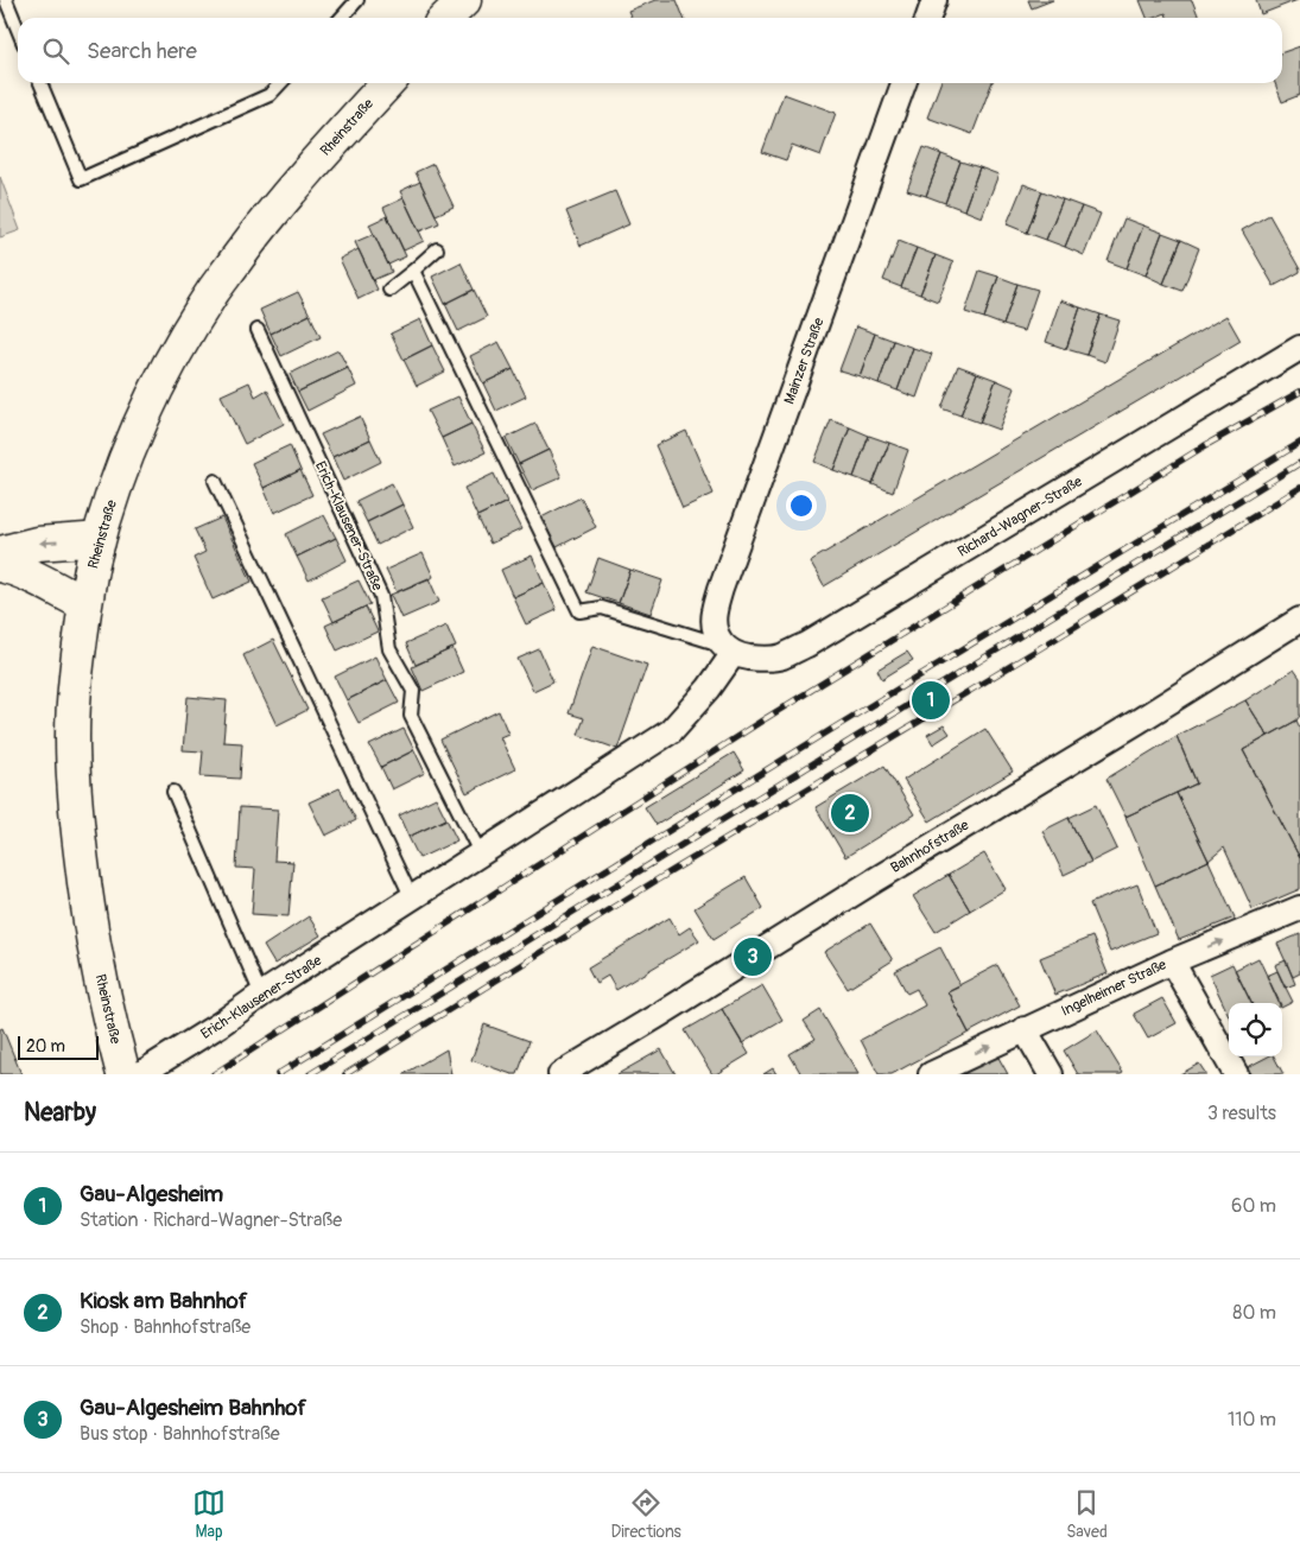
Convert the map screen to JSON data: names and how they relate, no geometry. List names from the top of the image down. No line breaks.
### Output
{"streets":{"main road":["Rheinstraße"],"street":["Mainzer Straße","Richard-Wagner-Straße","Erich-Klausener-Straße","Bahnhofstraße","Ingelheimer Straße"]},"crossings":[["Rheinstraße","Erich-Klausener-Straße"],["Mainzer Straße","Richard-Wagner-Straße"],["Mainzer Straße","Erich-Klausener-Straße"],["Richard-Wagner-Straße","Erich-Klausener-Straße"]],"one_way":["Ingelheimer Straße"],"scale_bar":"20 m","page":{"search":"Search here","pins":["1","2","3"],"scale":"20 m","heading":["Nearby","3 results"],"list":[{"mark":"1","name":"Gau-Algesheim","note":"Station · Richard-Wagner-Straße","value":"60 m"},{"mark":"2","name":"Kiosk am Bahnhof","note":"Shop · Bahnhofstraße","value":"80 m"},{"mark":"3","name":"Gau-Algesheim Bahnhof","note":"Bus stop · Bahnhofstraße","value":"110 m"}],"nav":["Map","Directions","Saved"]}}
